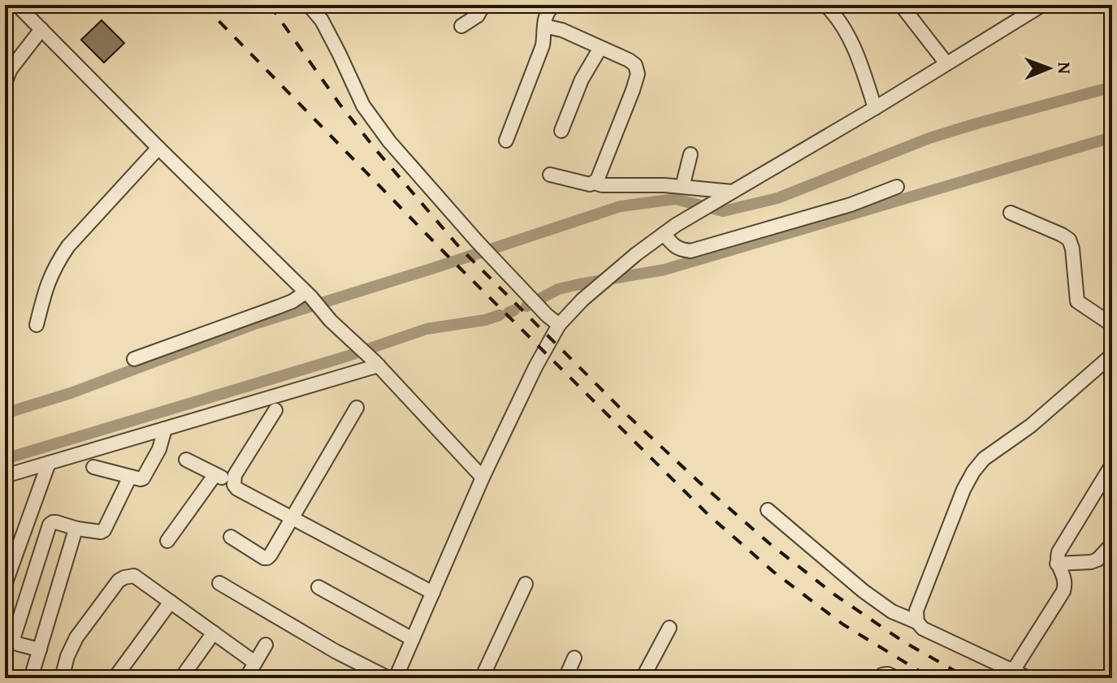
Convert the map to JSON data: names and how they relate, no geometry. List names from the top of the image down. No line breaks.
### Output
{"north":"right"}
